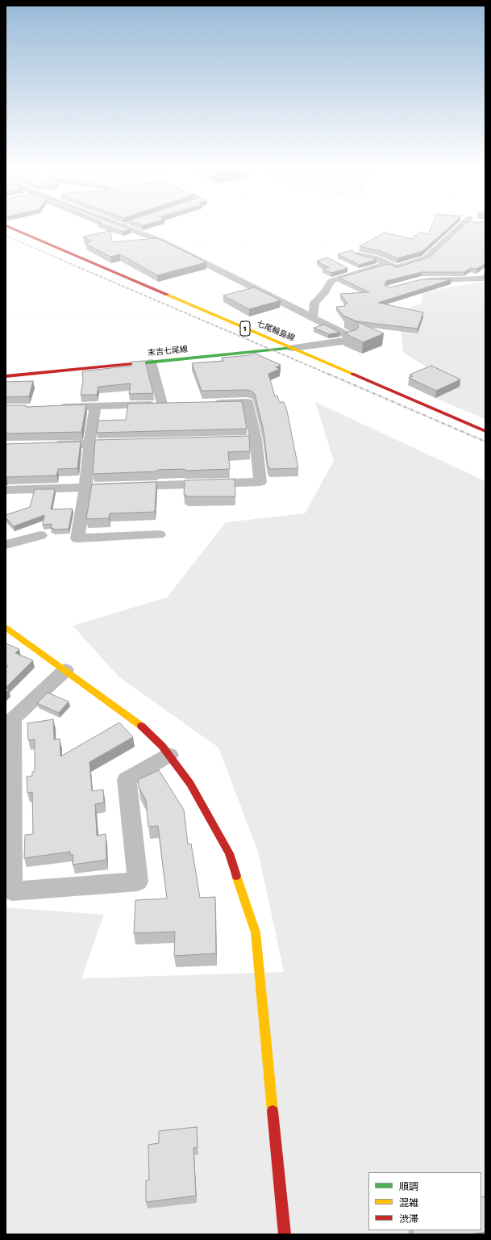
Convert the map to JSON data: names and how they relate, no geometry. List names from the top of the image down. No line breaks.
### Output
{"streets":{"main road":["1","七尾輪島線","末吉七尾線"]},"crossings":[["七尾輪島線","末吉七尾線"]],"legend":["順調","混雑","渋滞"]}
